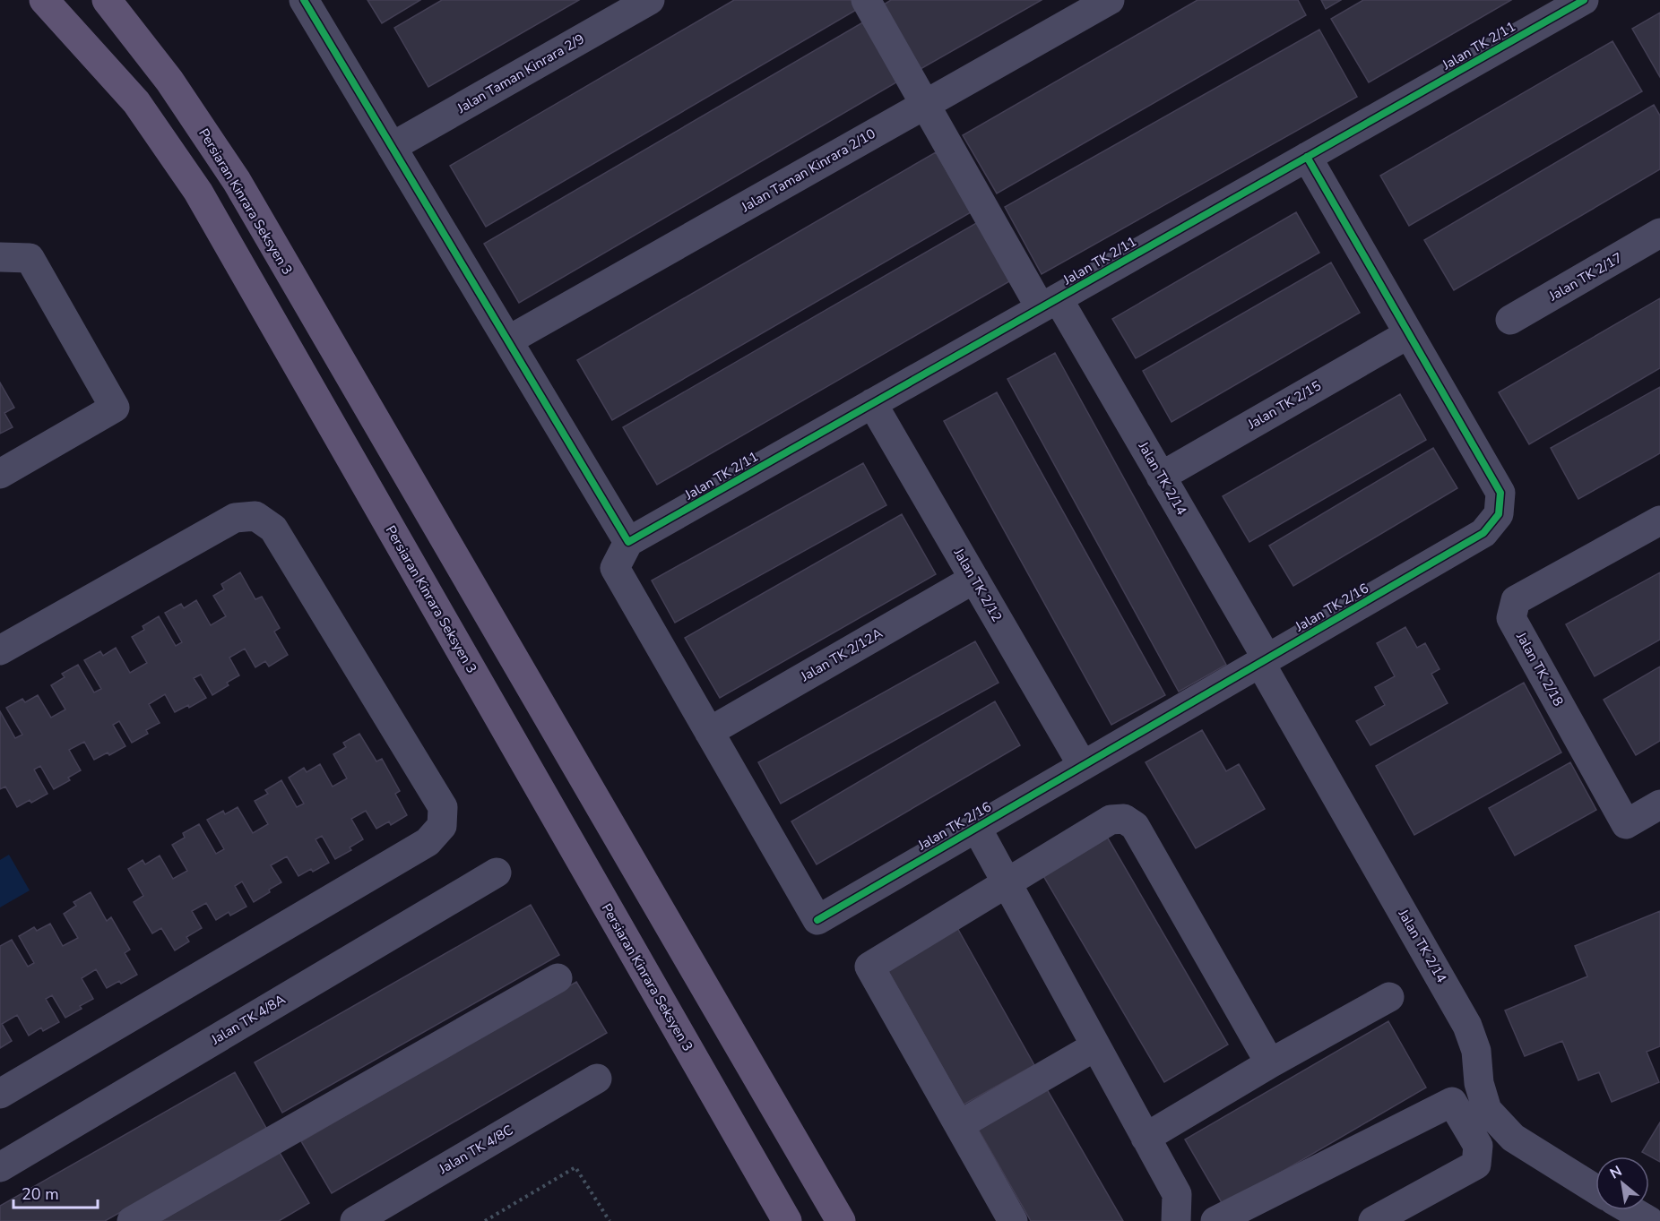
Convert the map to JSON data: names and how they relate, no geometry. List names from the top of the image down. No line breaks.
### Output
{"streets":{"main road":["Persiaran Kinrara Seksyen 3"],"street":["Jalan TK 2/11","Jalan Taman Kinrara 2/9","Jalan Taman Kinrara 2/10","Jalan TK 2/17","Jalan TK 2/15","Jalan TK 2/14","Jalan TK 2/12","Jalan TK 2/16","Jalan TK 2/12A","Jalan TK 2/18","Jalan TK 4/8A","Jalan TK 4/8C"]},"crossings":[["Jalan TK 2/11","Jalan TK 2/14"],["Jalan TK 2/11","Jalan TK 2/12"],["Jalan TK 2/11","Jalan TK 2/16"],["Jalan Taman Kinrara 2/10","Jalan TK 2/14"],["Jalan TK 2/15","Jalan TK 2/14"],["Jalan TK 2/15","Jalan TK 2/16"],["Jalan TK 2/14","Jalan TK 2/16"],["Jalan TK 2/12","Jalan TK 2/16"],["Jalan TK 2/12","Jalan TK 2/12A"],["Jalan TK 2/16","Jalan TK 2/12A"]],"scale_bar":"20 m","north":"top left"}
